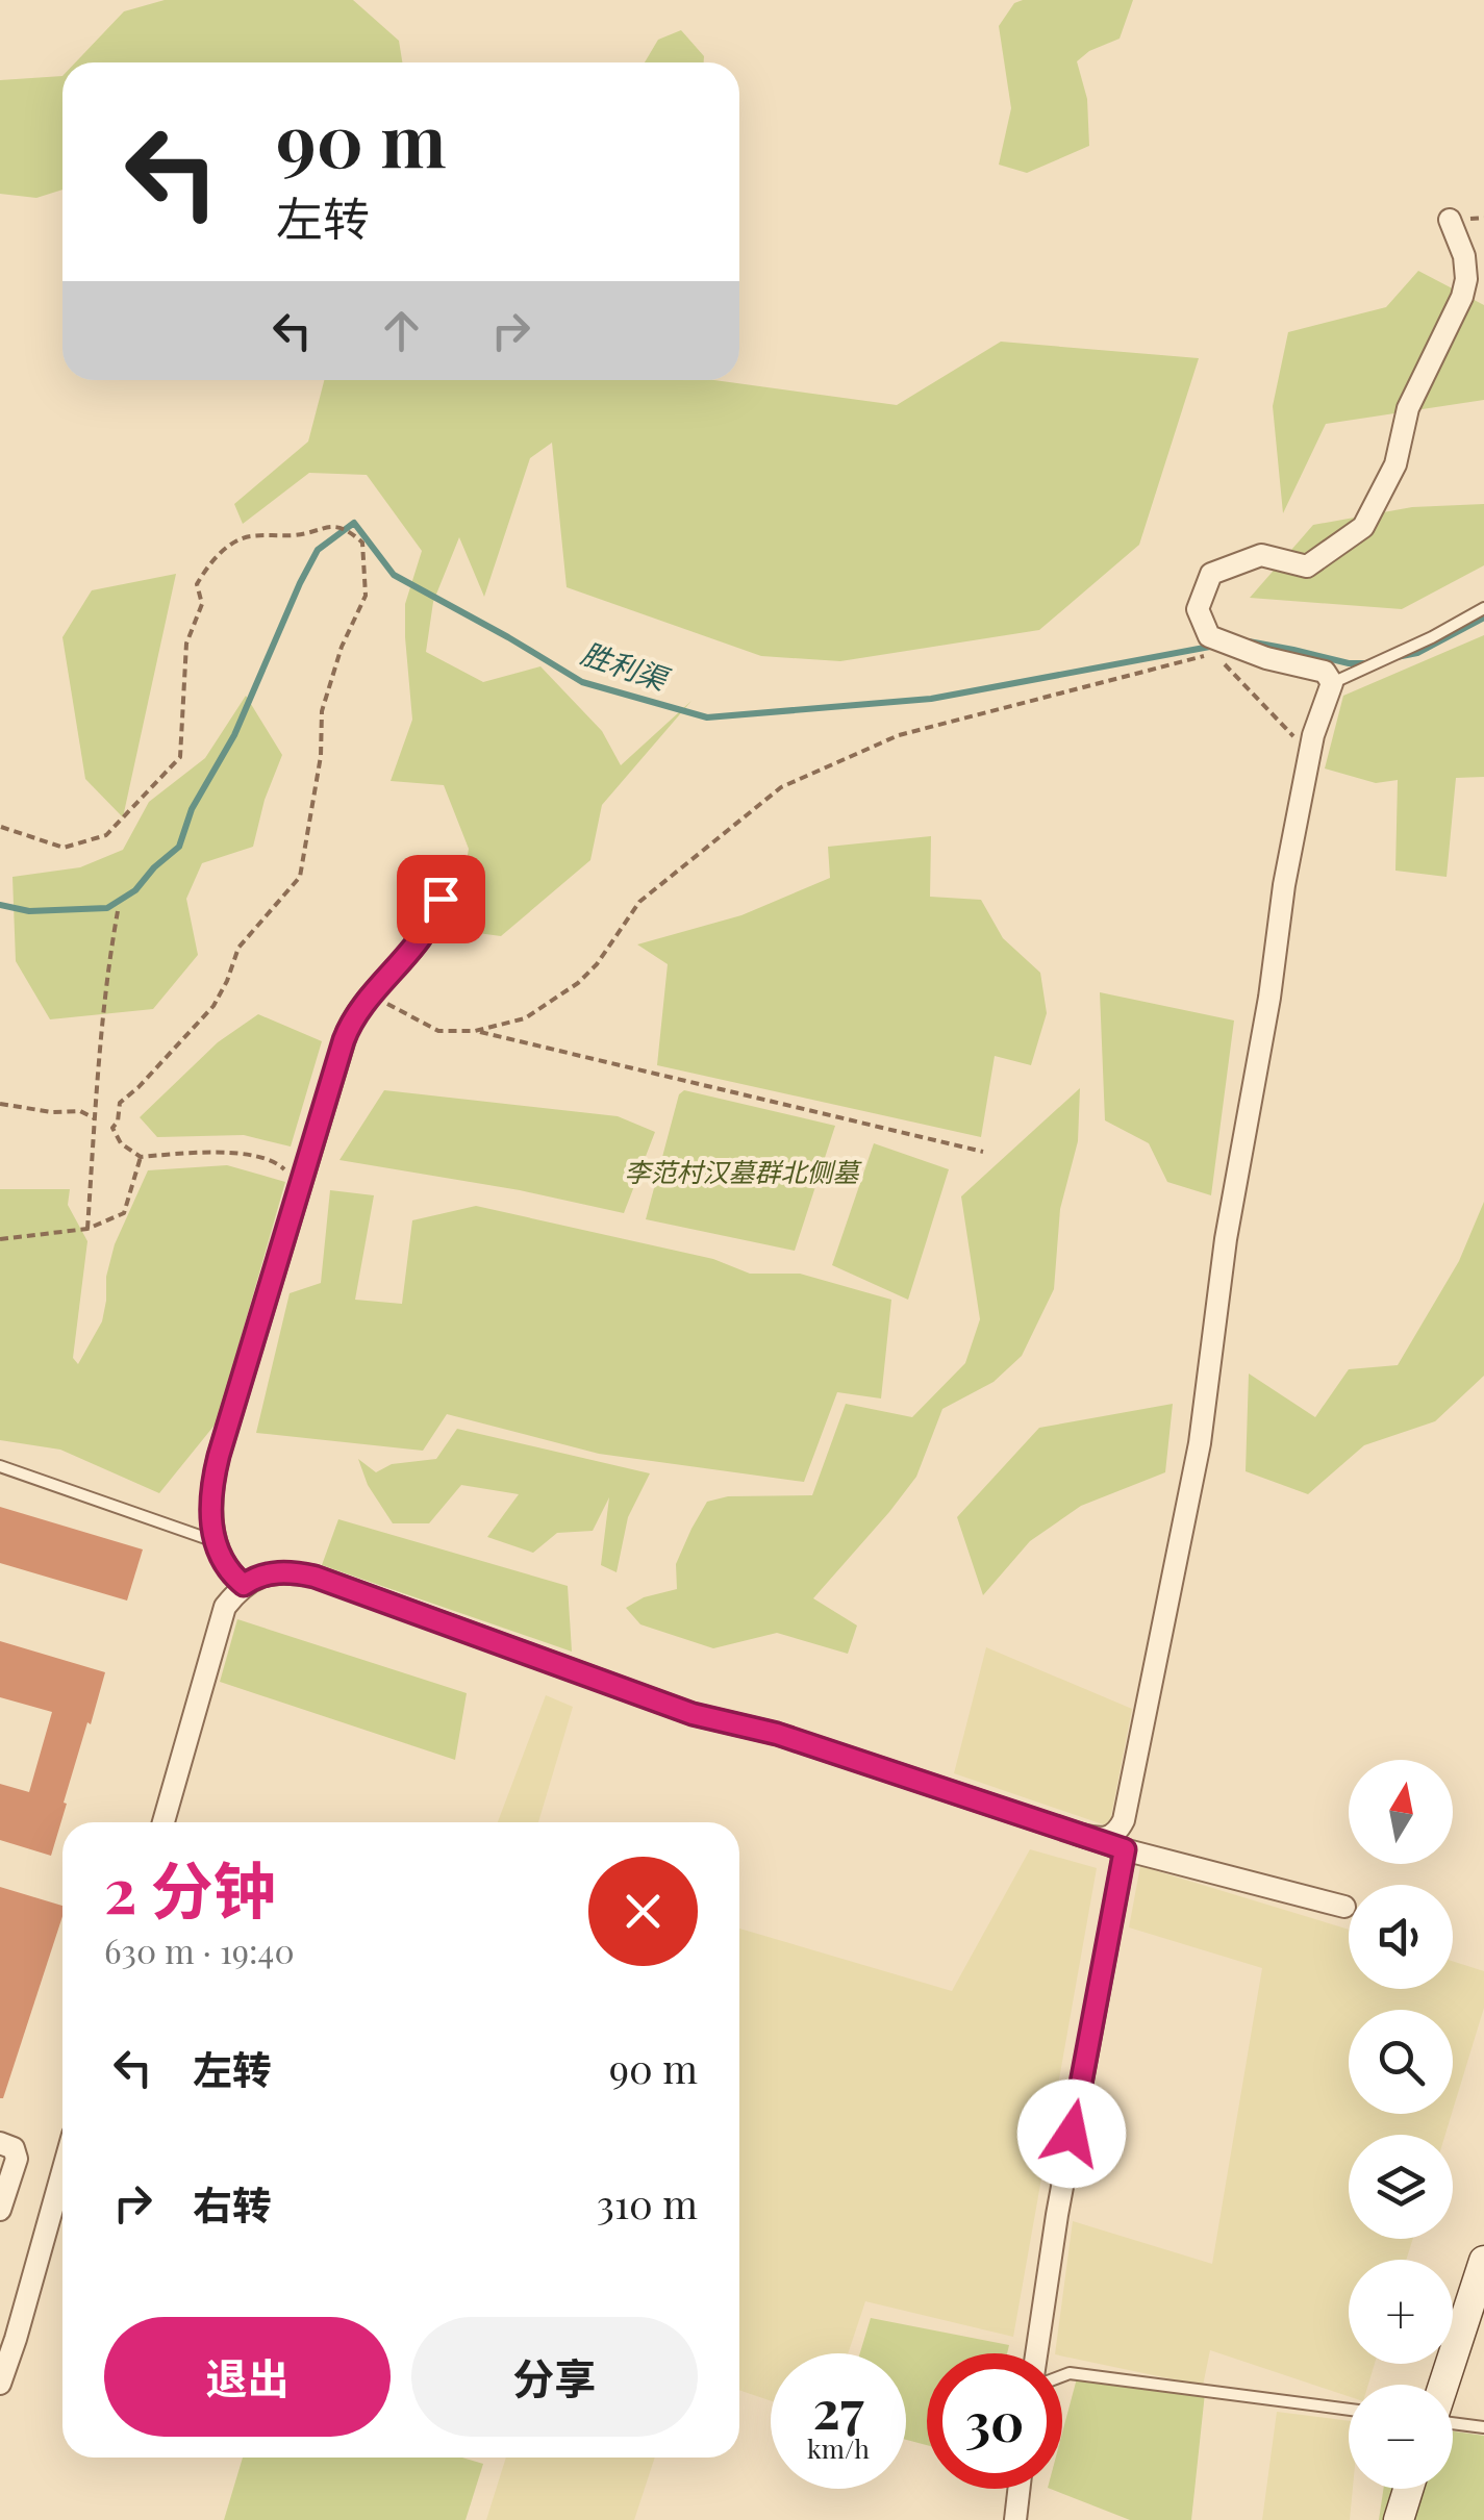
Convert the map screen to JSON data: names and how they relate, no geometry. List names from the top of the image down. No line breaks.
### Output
{"water":["胜利渠"],"parks":["李范村汉墓群北侧墓"],"north":"top","page":{"turn":["90 m","左转"],"map_buttons":["+","−"],"heading":["2 分钟","630 m · 19:40"],"list":[{"name":"左转","value":"90 m"},{"name":"右转","value":"310 m"}],"buttons":["退出","分享"],"speed":"27 km/h","limit":"30"}}
